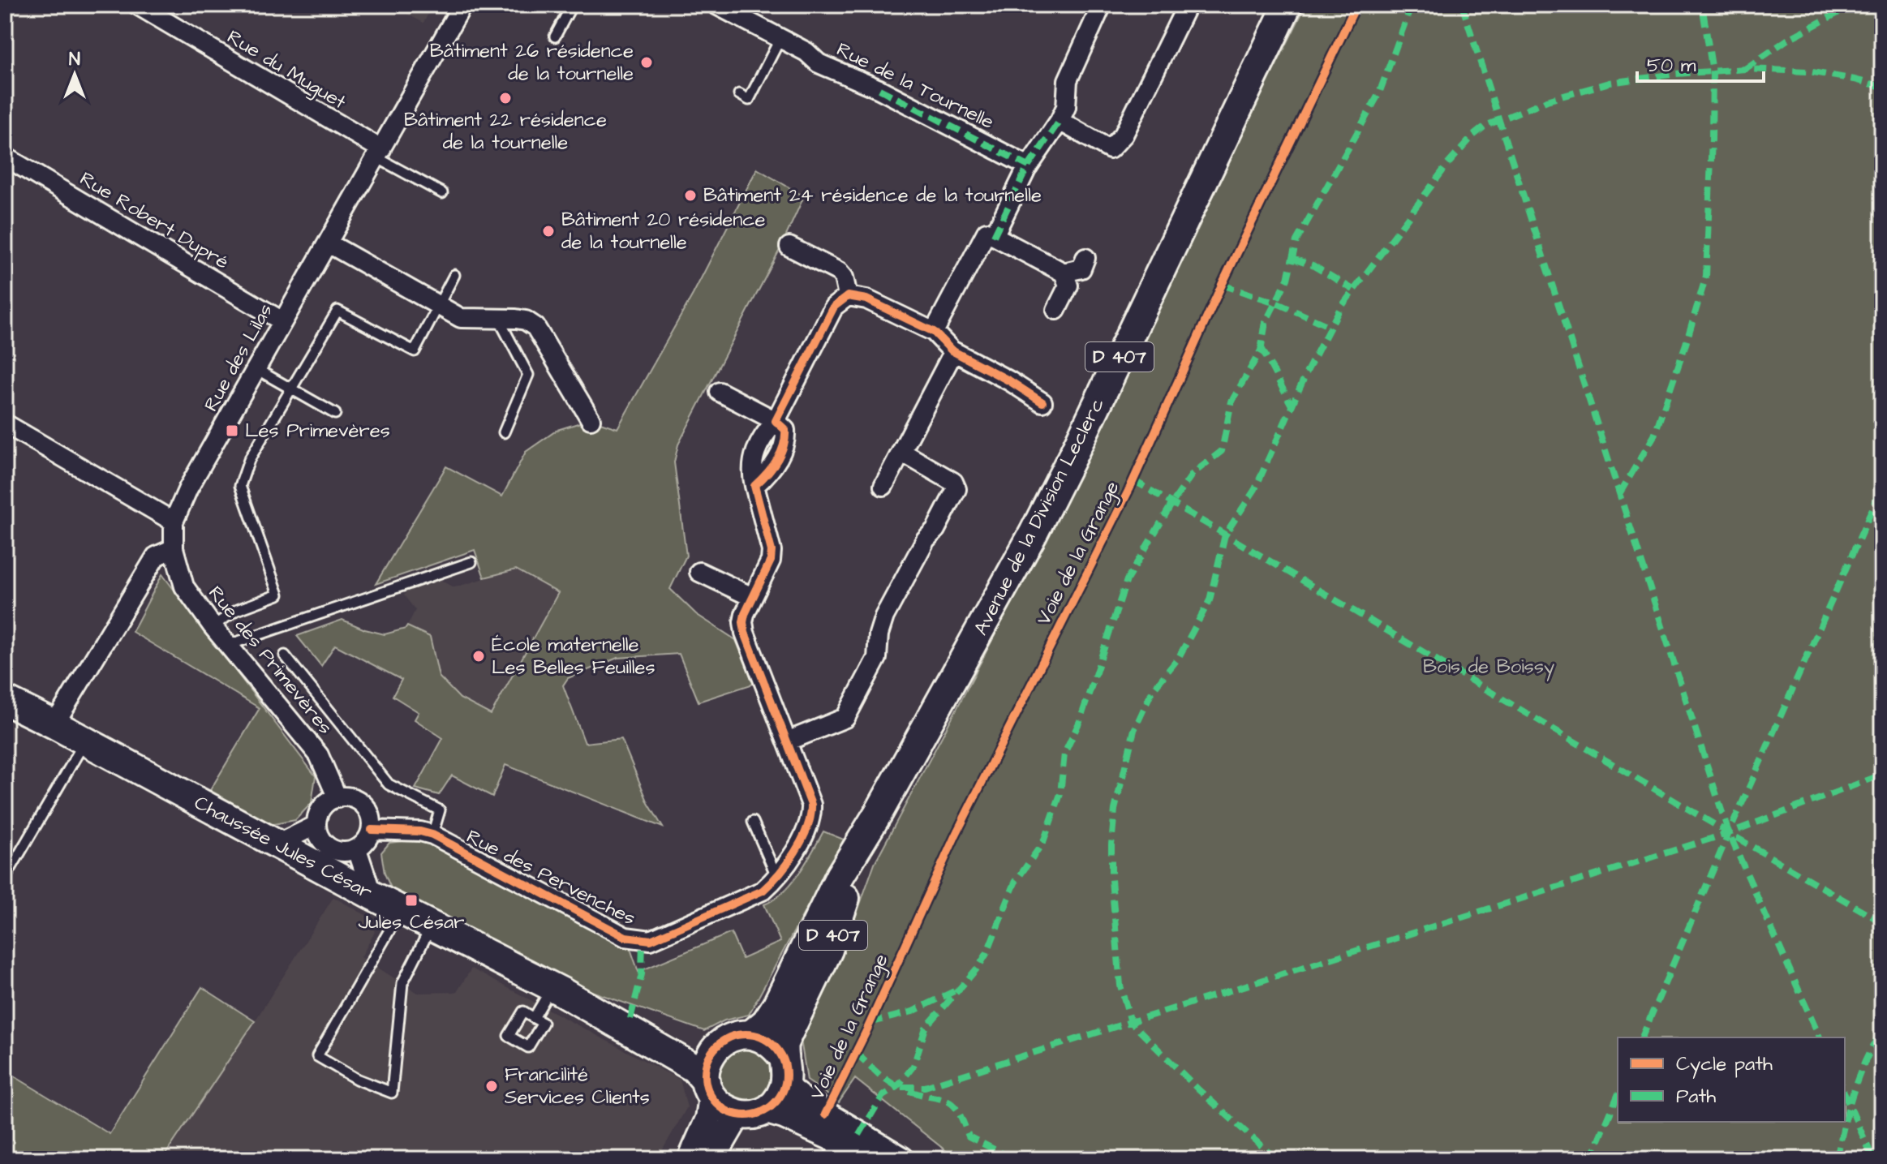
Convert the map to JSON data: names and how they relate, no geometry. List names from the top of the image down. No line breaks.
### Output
{"streets":{"main road":["D 407","Avenue de la Division Leclerc","Chaussée Jules César"],"street":["Rue du Muguet","Rue de la Tournelle","Rue Robert Dupré","Rue des Lilas","Rue des Primevères","Rue des Pervenches"],"cycle path":["Voie de la Grange"]},"crossings":[["Rue du Muguet","Rue des Lilas"],["Rue Robert Dupré","Rue des Lilas"],["Rue des Lilas","Rue des Primevères"],["Avenue de la Division Leclerc","Chaussée Jules César"],["Rue des Primevères","Rue des Pervenches"]],"parks":["Bois de Boissy"],"places":{"other":["Bâtiment 26 résidence de la tournelle","Bâtiment 22 résidence de la tournelle","Bâtiment 24 résidence de la tournelle","Bâtiment 20 résidence de la tournelle","École maternelle Les Belles Feuilles","Francilité Services Clients"],"transit":["Les Primevères","Jules César"]},"legend":["Cycle path","Path"],"scale_bar":"50 m","north":"top"}
